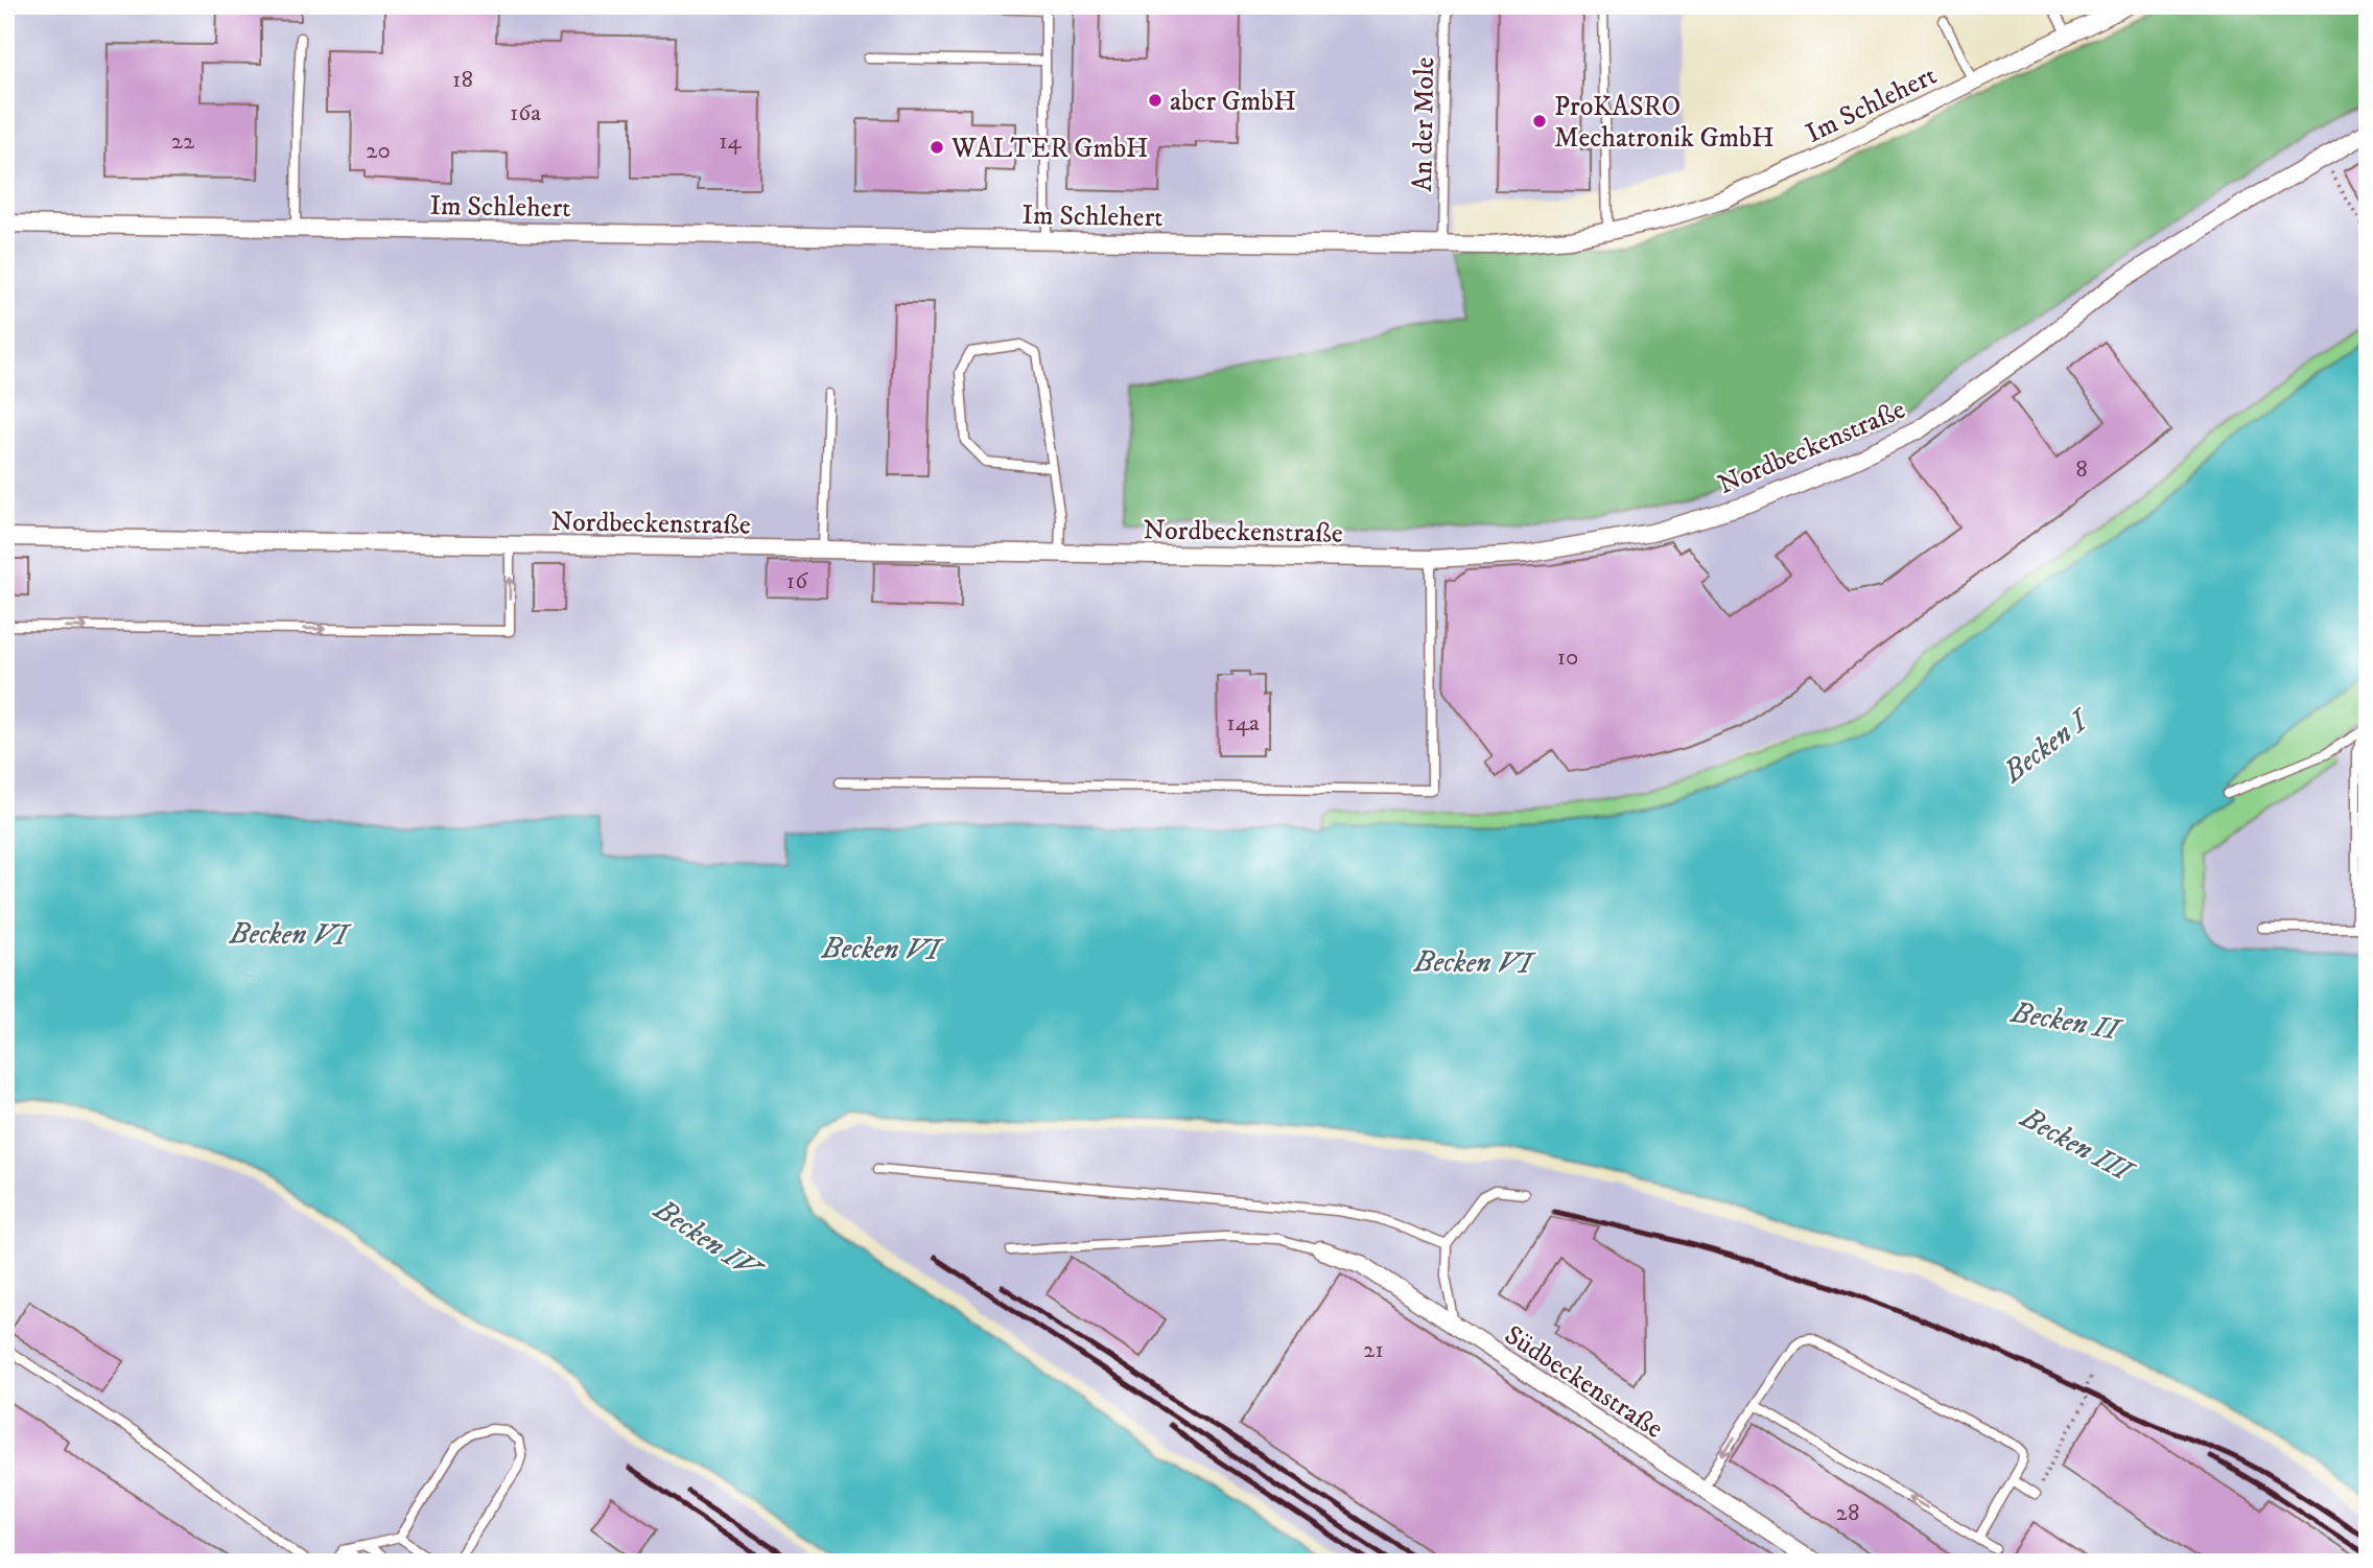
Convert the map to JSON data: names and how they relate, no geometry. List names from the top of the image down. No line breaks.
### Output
{"streets":{"street":["Im Schlehert","Nordbeckenstraße","Südbeckenstraße"],"lane":["An der Mole"]},"crossings":[["Im Schlehert","An der Mole"]],"water":["Becken I","Becken VI","Becken II","Becken III","Becken IV"],"places":["abcr GmbH","ProKASRO Mechatronik GmbH","WALTER GmbH"],"house_numbers":["18","16a","22","14","20","8","16","10","14a","21","28"]}
